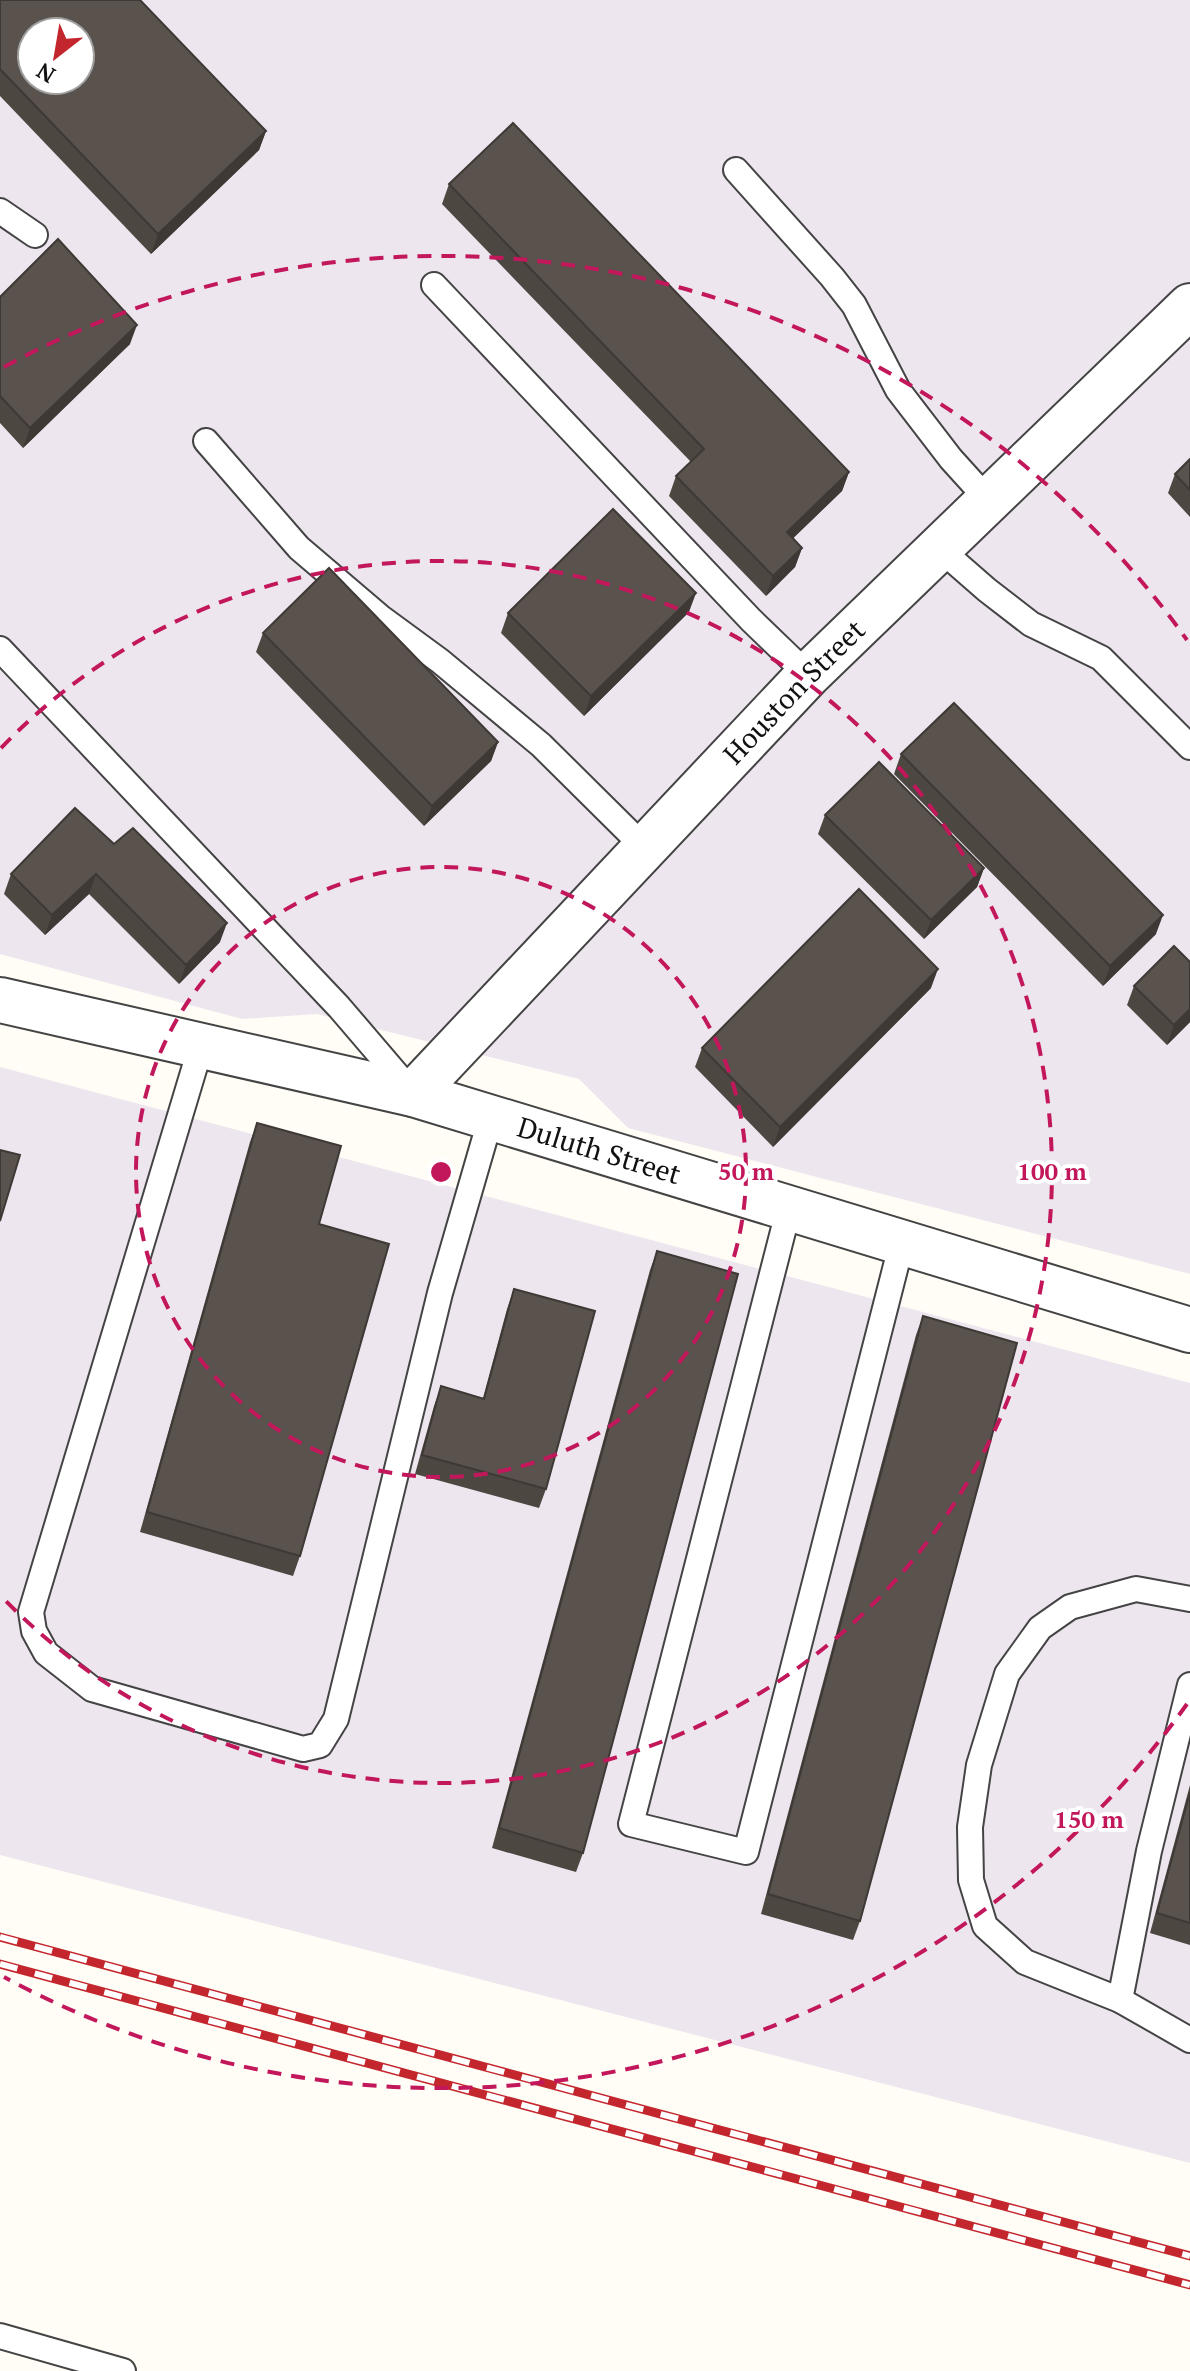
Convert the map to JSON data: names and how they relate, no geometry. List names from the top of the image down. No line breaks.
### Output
{"streets":{"street":["Houston Street","Duluth Street"]},"crossings":[["Houston Street","Duluth Street"]],"north":"bottom left","rings":["50 m","100 m","150 m"]}
